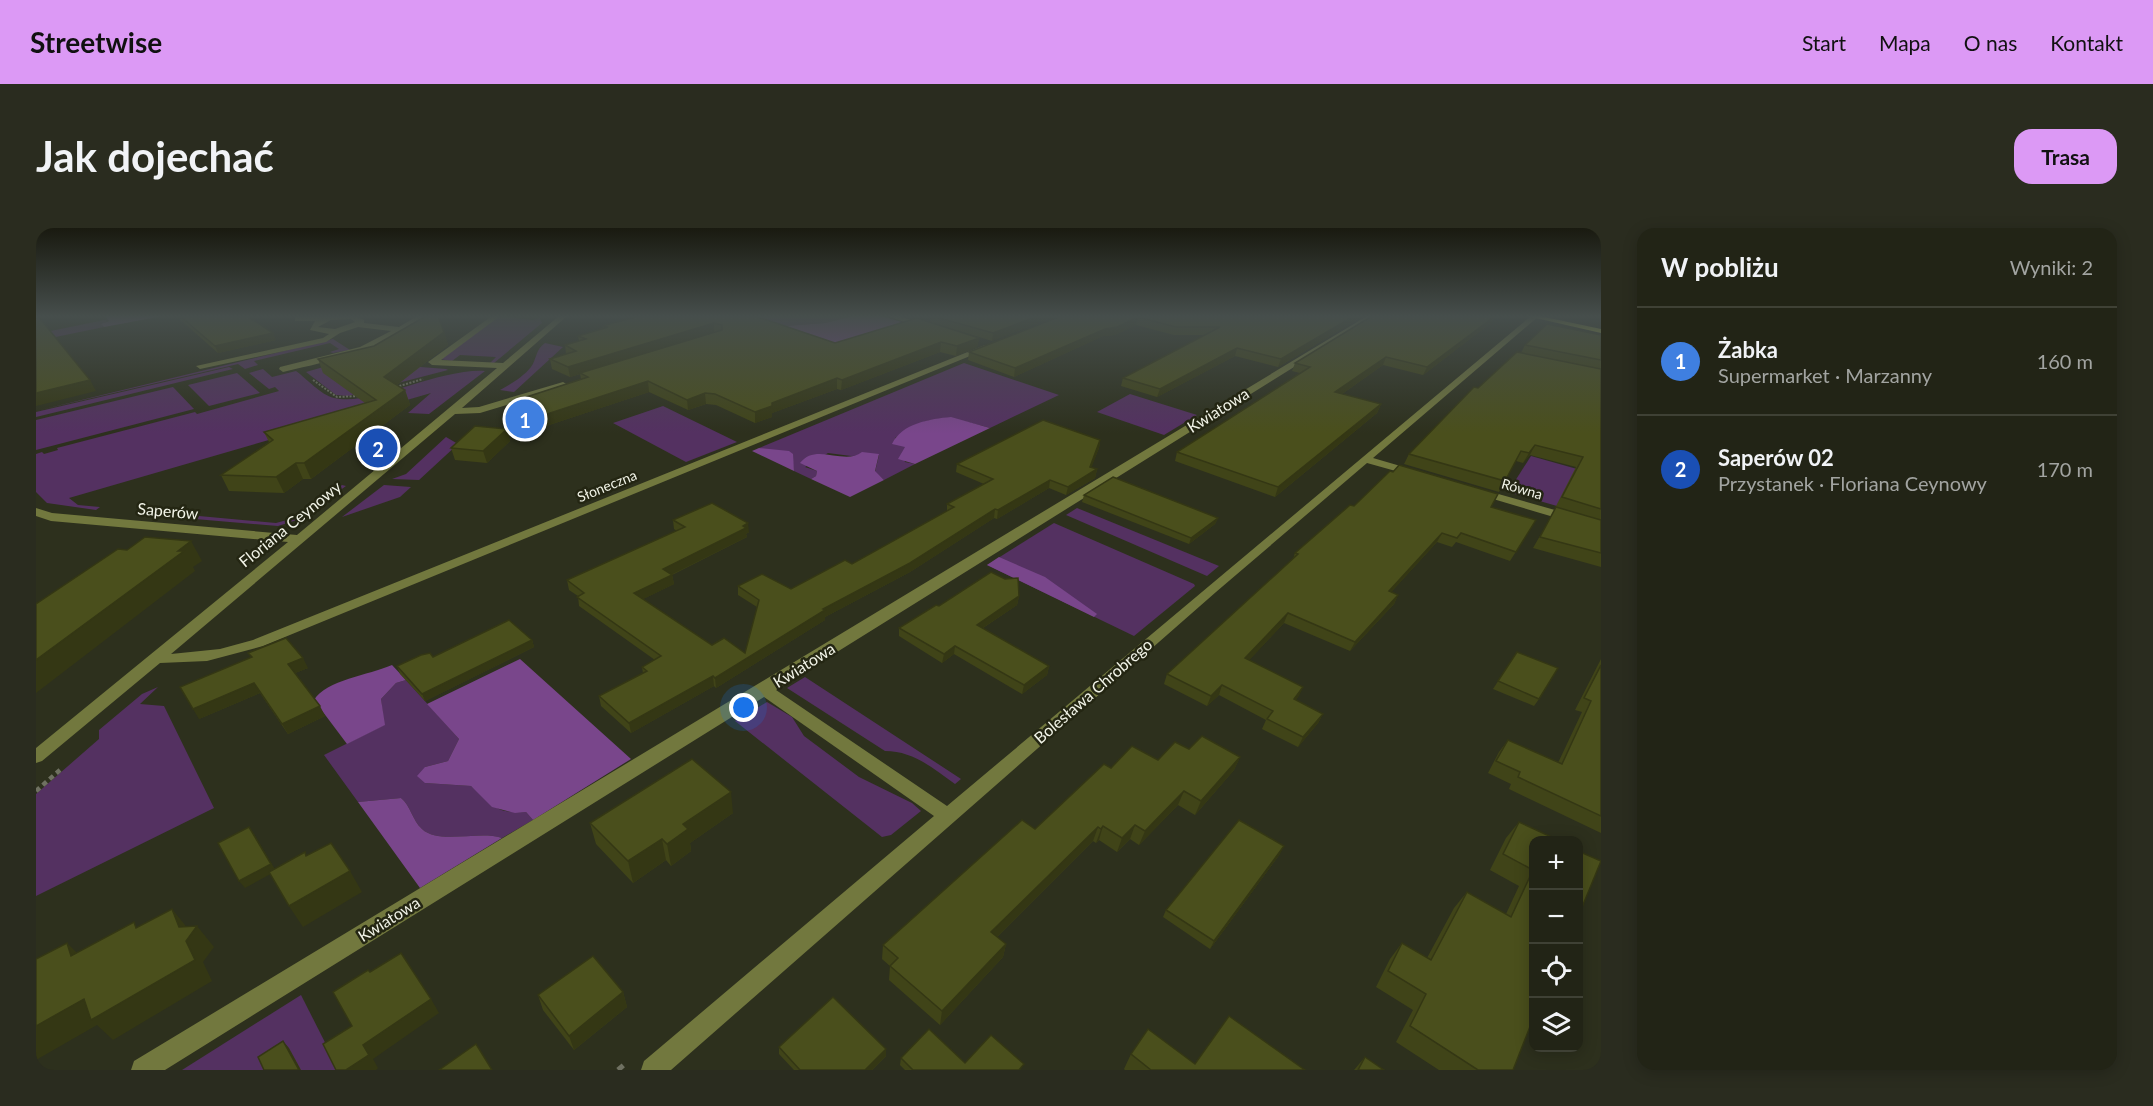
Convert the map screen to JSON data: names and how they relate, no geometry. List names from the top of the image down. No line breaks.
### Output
{"streets":{"street":["Kwiatowa","Słoneczna","Równa","Saperów","Floriana Ceynowy","Bolesława Chrobrego"]},"crossings":[["Słoneczna","Floriana Ceynowy"],["Saperów","Floriana Ceynowy"]],"page":{"header":"Streetwise","nav":["Start","Mapa","O nas","Kontakt"],"buttons":"Trasa","title":"Jak dojechać","heading":["W pobliżu","Wyniki: 2"],"list":[{"mark":"1","name":"Żabka","note":"Supermarket · Marzanny","value":"160 m"},{"mark":"2","name":"Saperów 02","note":"Przystanek · Floriana Ceynowy","value":"170 m"}],"pins":["1","2"],"map_buttons":["+","−"]}}
